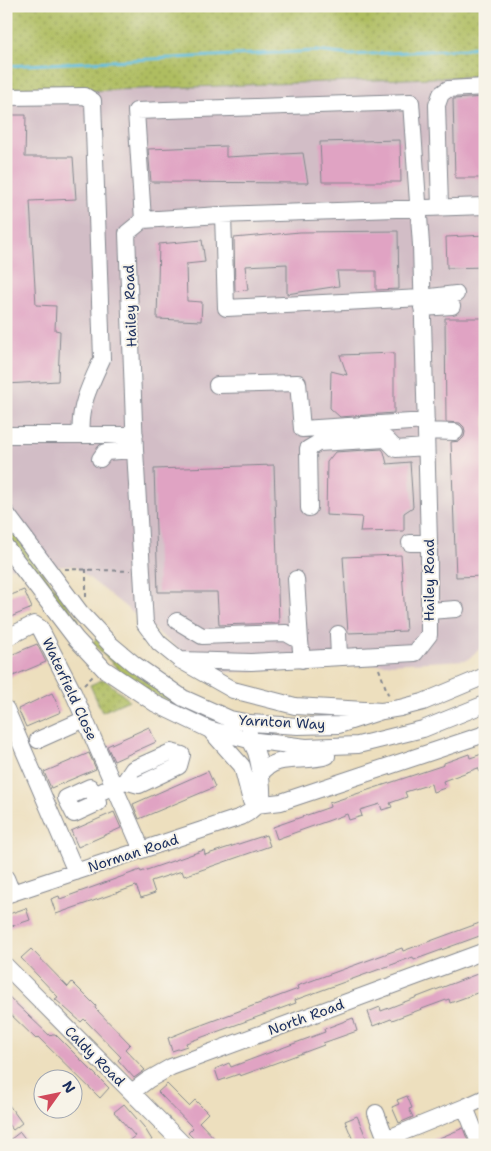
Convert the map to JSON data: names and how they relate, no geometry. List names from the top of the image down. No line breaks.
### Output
{"streets":{"street":["Hailey Road","Waterfield Close","Yarnton Way","Norman Road","North Road","Caldy Road"]},"crossings":[["Hailey Road","Yarnton Way"],["Waterfield Close","Norman Road"],["North Road","Caldy Road"]],"north":"top right"}
